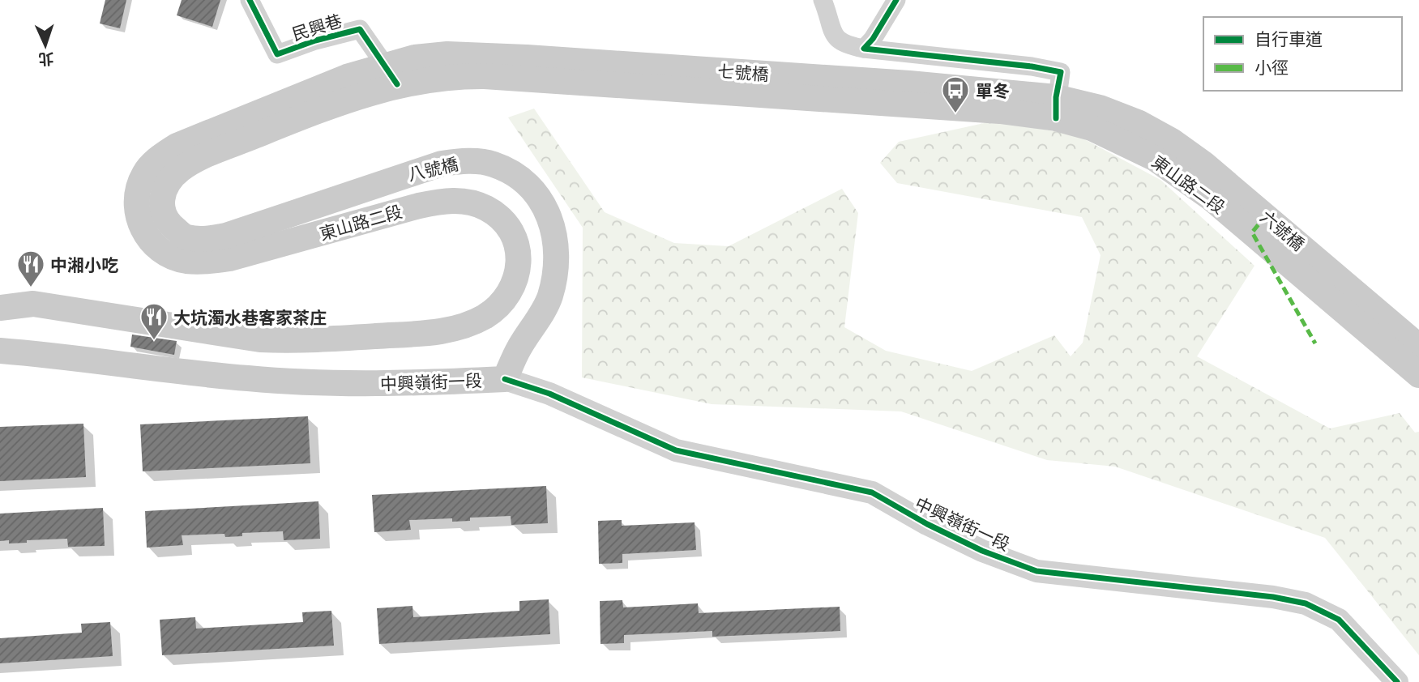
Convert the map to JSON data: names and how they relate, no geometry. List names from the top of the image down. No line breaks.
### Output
{"streets":{"main road":["七號橋","八號橋","東山路二段","六號橋","中興嶺街一段"],"street":["民興巷"]},"crossings":[["民興巷","東山路二段"],["七號橋","東山路二段"],["八號橋","東山路二段"],["八號橋","中興嶺街一段"],["東山路二段","六號橋"]],"places":{"bus stop":["單冬"],"restaurant":["中湘小吃","大坑濁水巷客家茶庄"]},"legend":["自行車道","小徑"],"north":"bottom"}
